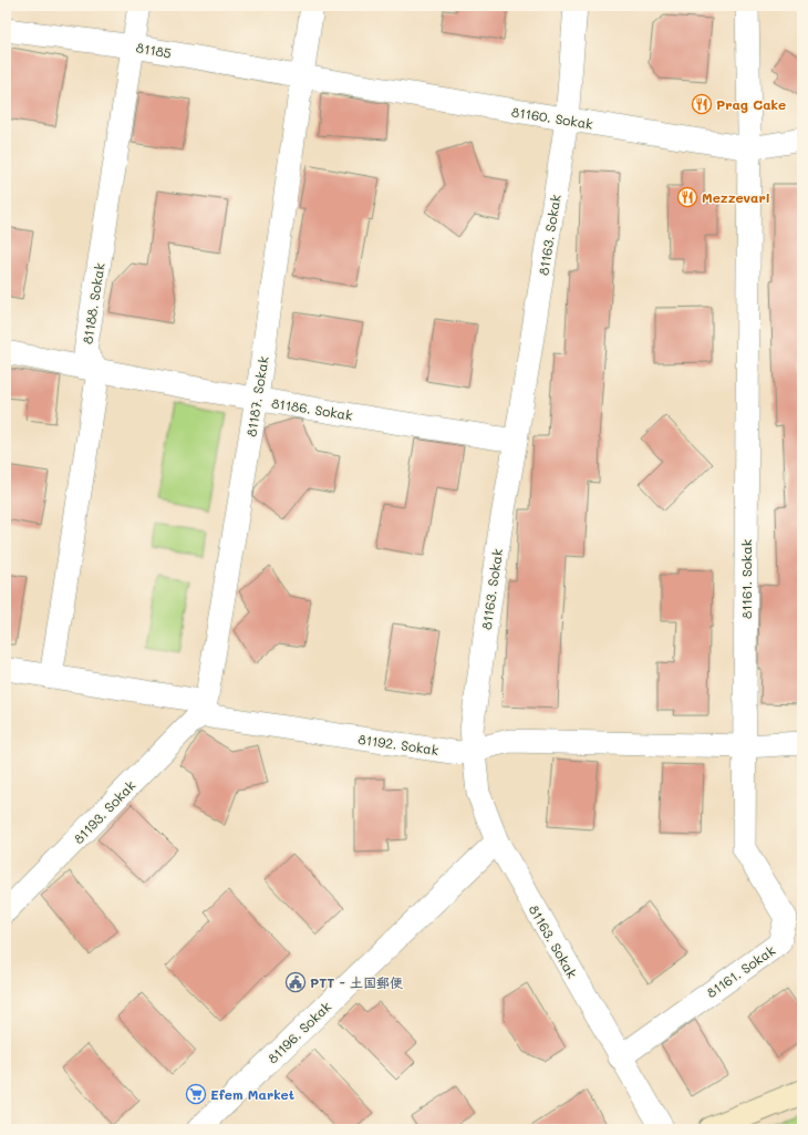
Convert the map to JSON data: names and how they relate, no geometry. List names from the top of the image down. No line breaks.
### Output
{"streets":{"street":["81185","81160. Sokak","81163. Sokak","81188. Sokak","81187. Sokak","81186. Sokak","81161. Sokak","81192. Sokak","81193. Sokak","81196. Sokak"]},"crossings":[["81185","81160. Sokak"],["81185","81188. Sokak"],["81185","81187. Sokak"],["81160. Sokak","81163. Sokak"],["81160. Sokak","81187. Sokak"],["81160. Sokak","81161. Sokak"],["81163. Sokak","81186. Sokak"],["81163. Sokak","81161. Sokak"],["81163. Sokak","81192. Sokak"],["81163. Sokak","81196. Sokak"],["81188. Sokak","81186. Sokak"],["81187. Sokak","81186. Sokak"],["81187. Sokak","81192. Sokak"],["81187. Sokak","81193. Sokak"],["81161. Sokak","81192. Sokak"],["81192. Sokak","81193. Sokak"]],"places":{"restaurant":["Prag Cake","Mezzevari"],"public building":["PTT - 土国郵便"],"supermarket":["Efem Market"]}}
